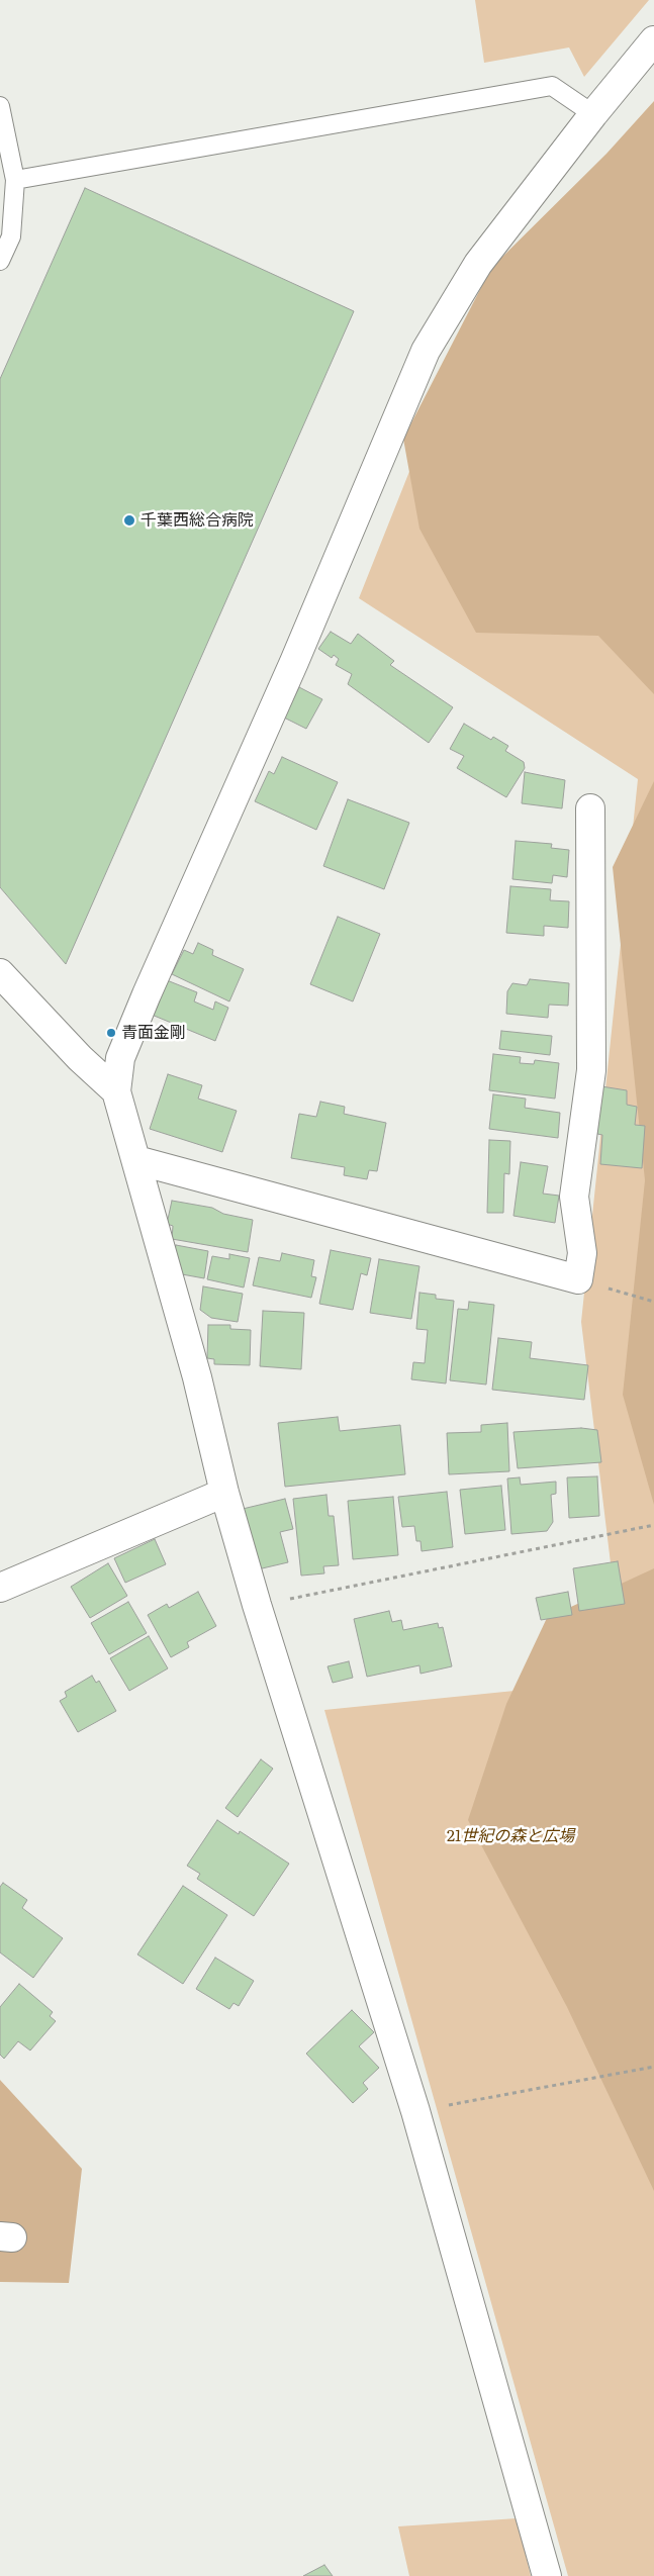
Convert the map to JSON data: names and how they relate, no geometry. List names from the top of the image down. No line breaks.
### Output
{"parks":["21世紀の森と広場"],"places":["千葉西総合病院","青面金剛"]}
